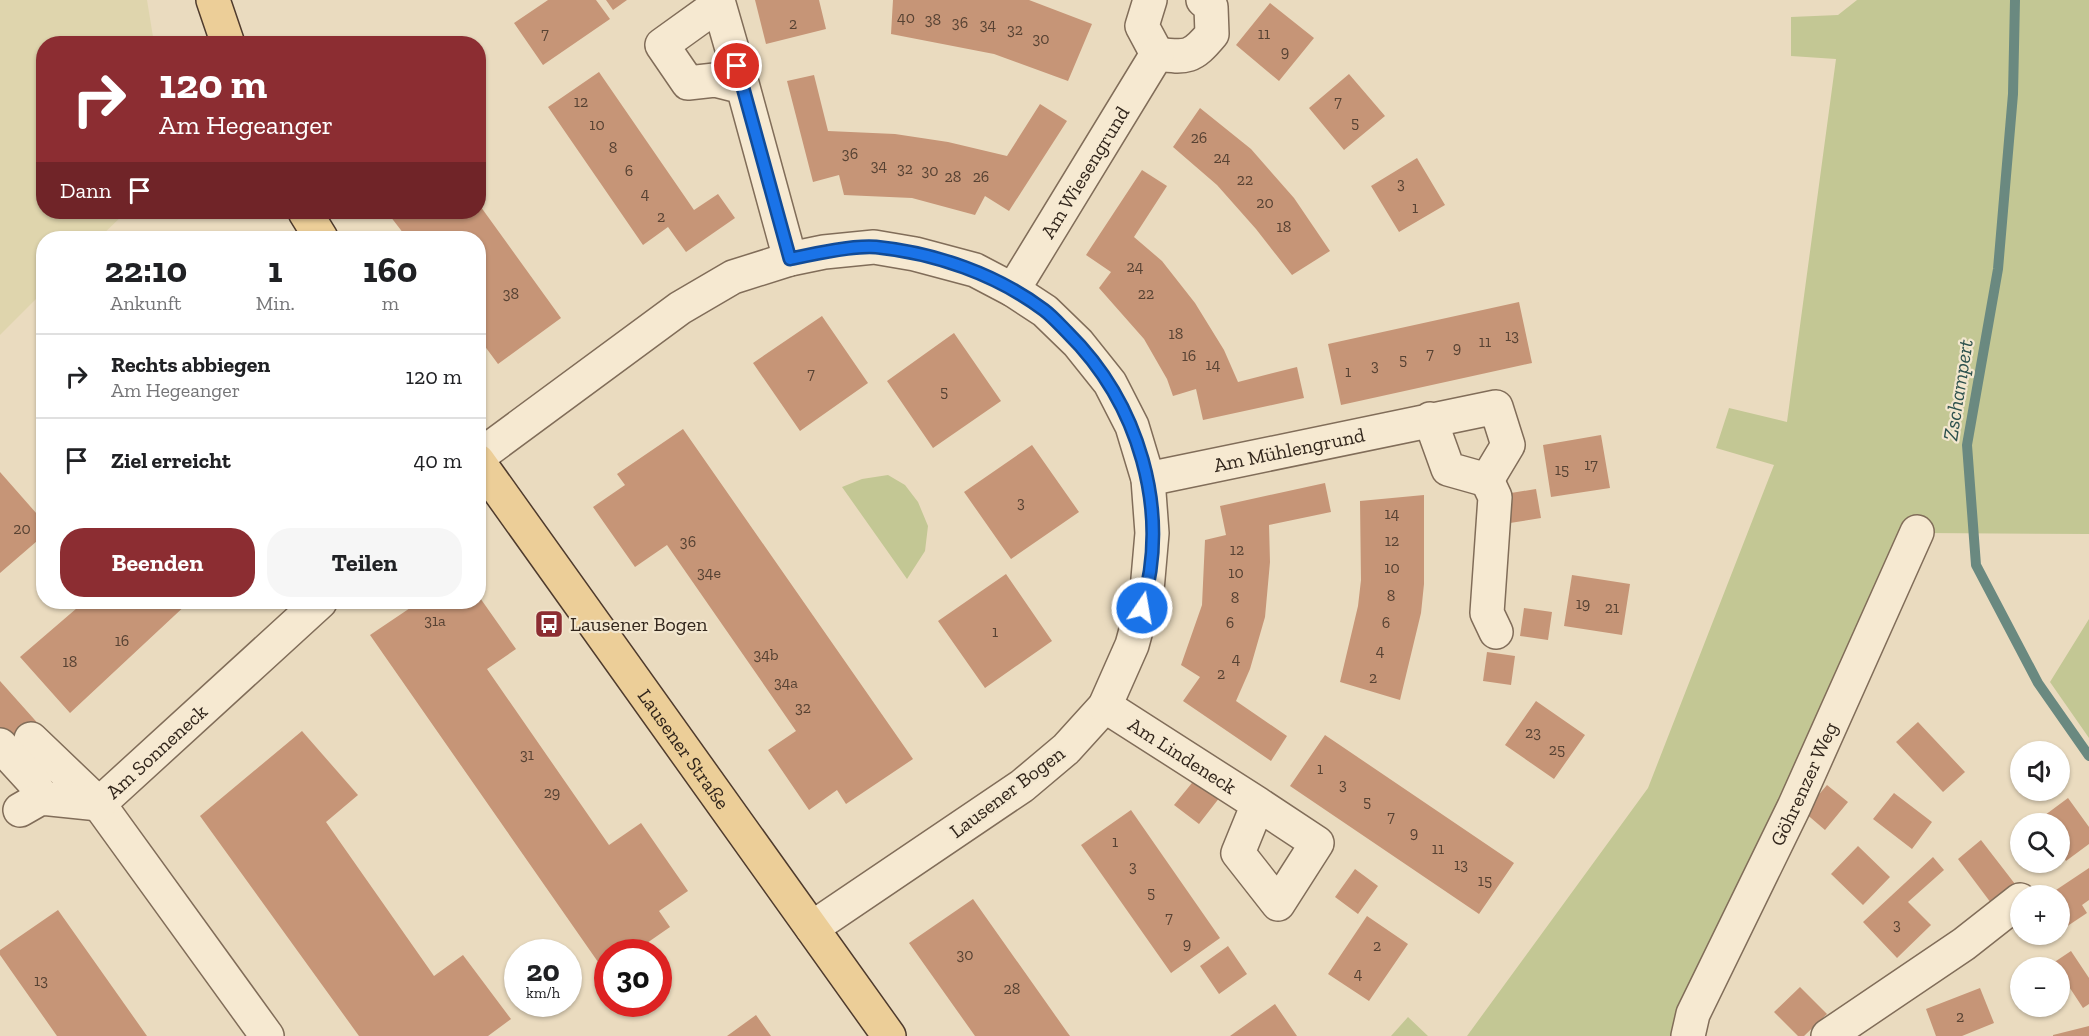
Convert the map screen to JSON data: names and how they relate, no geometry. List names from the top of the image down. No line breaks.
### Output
{"streets":{"main road":["Lausener Straße"],"street":["Am Wiesengrund","Am Mühlengrund","Am Sonneneck","Am Lindeneck","Göhrenzer Weg","Lausener Bogen"]},"crossings":[["Am Wiesengrund","Lausener Bogen"],["Am Mühlengrund","Lausener Bogen"],["Lausener Straße","Lausener Bogen"],["Am Lindeneck","Lausener Bogen"]],"water":["Zschampert"],"places":{"bus stop":["Lausener Bogen"]},"house_numbers":["40","38","36","2","34","32","7","11","30","9","12","7","5","10","26","8","36","24","34","32","6","30","28","26","22","3","4","20","1","2","18","24","38","22","18","13","11","9","7","16","5","14","3","1","7","5","17","15","3","14","20","12","36","12","10","34e","10","8","8","19","21","31a","6","6","1","16","4","34b","4","18","2","2","34a","32","23","25","31","1","3","29","5","7","9","1","11","13","3","15","5","7","3","9","2","30","4","13","28","2"],"page":{"turn":["120 m","Am Hegeanger"],"then":"Dann","eta":["22:10","Ankunft","1","Min.","160","m"],"list":[{"name":"Rechts abbiegen","note":"Am Hegeanger","value":"120 m"},{"name":"Ziel erreicht","value":"40 m"}],"buttons":["Beenden","Teilen"],"map_buttons":["+","−"],"speed":"20 km/h","limit":"30"}}
